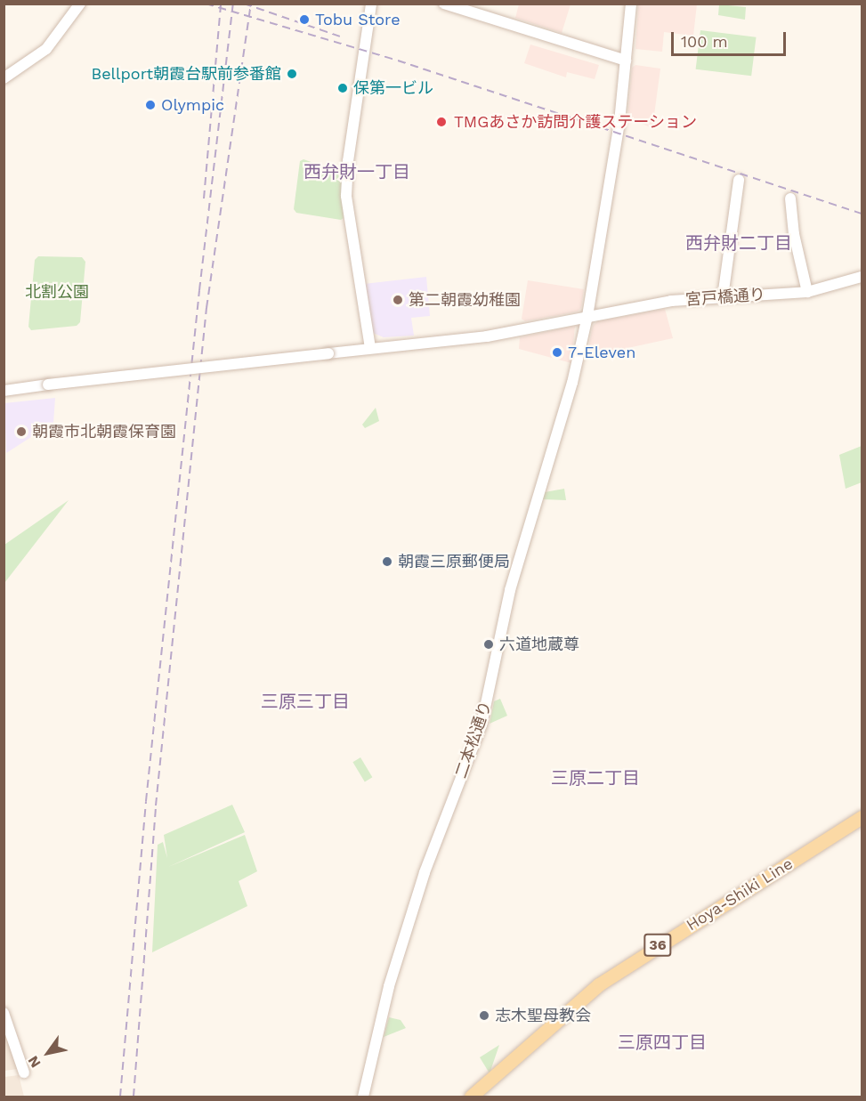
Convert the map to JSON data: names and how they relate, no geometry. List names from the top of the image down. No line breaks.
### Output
{"streets":{"main road":["Hoya-Shiki Line","36"],"street":["宮戸橋通り","二本松通り"]},"crossings":[["宮戸橋通り","二本松通り"]],"districts":["西弁財一丁目","西弁財二丁目","三原三丁目","三原二丁目","三原四丁目"],"parks":["北割公園"],"places":["Tobu Store","Bellport朝霞台駅前参番館","保第一ビル","Olympic","TMGあさか訪問介護ステーション","第二朝霞幼稚園","7-Eleven","朝霞市北朝霞保育園","朝霞三原郵便局","六道地蔵尊","志木聖母教会"],"scale_bar":"100 m","north":"bottom left"}
